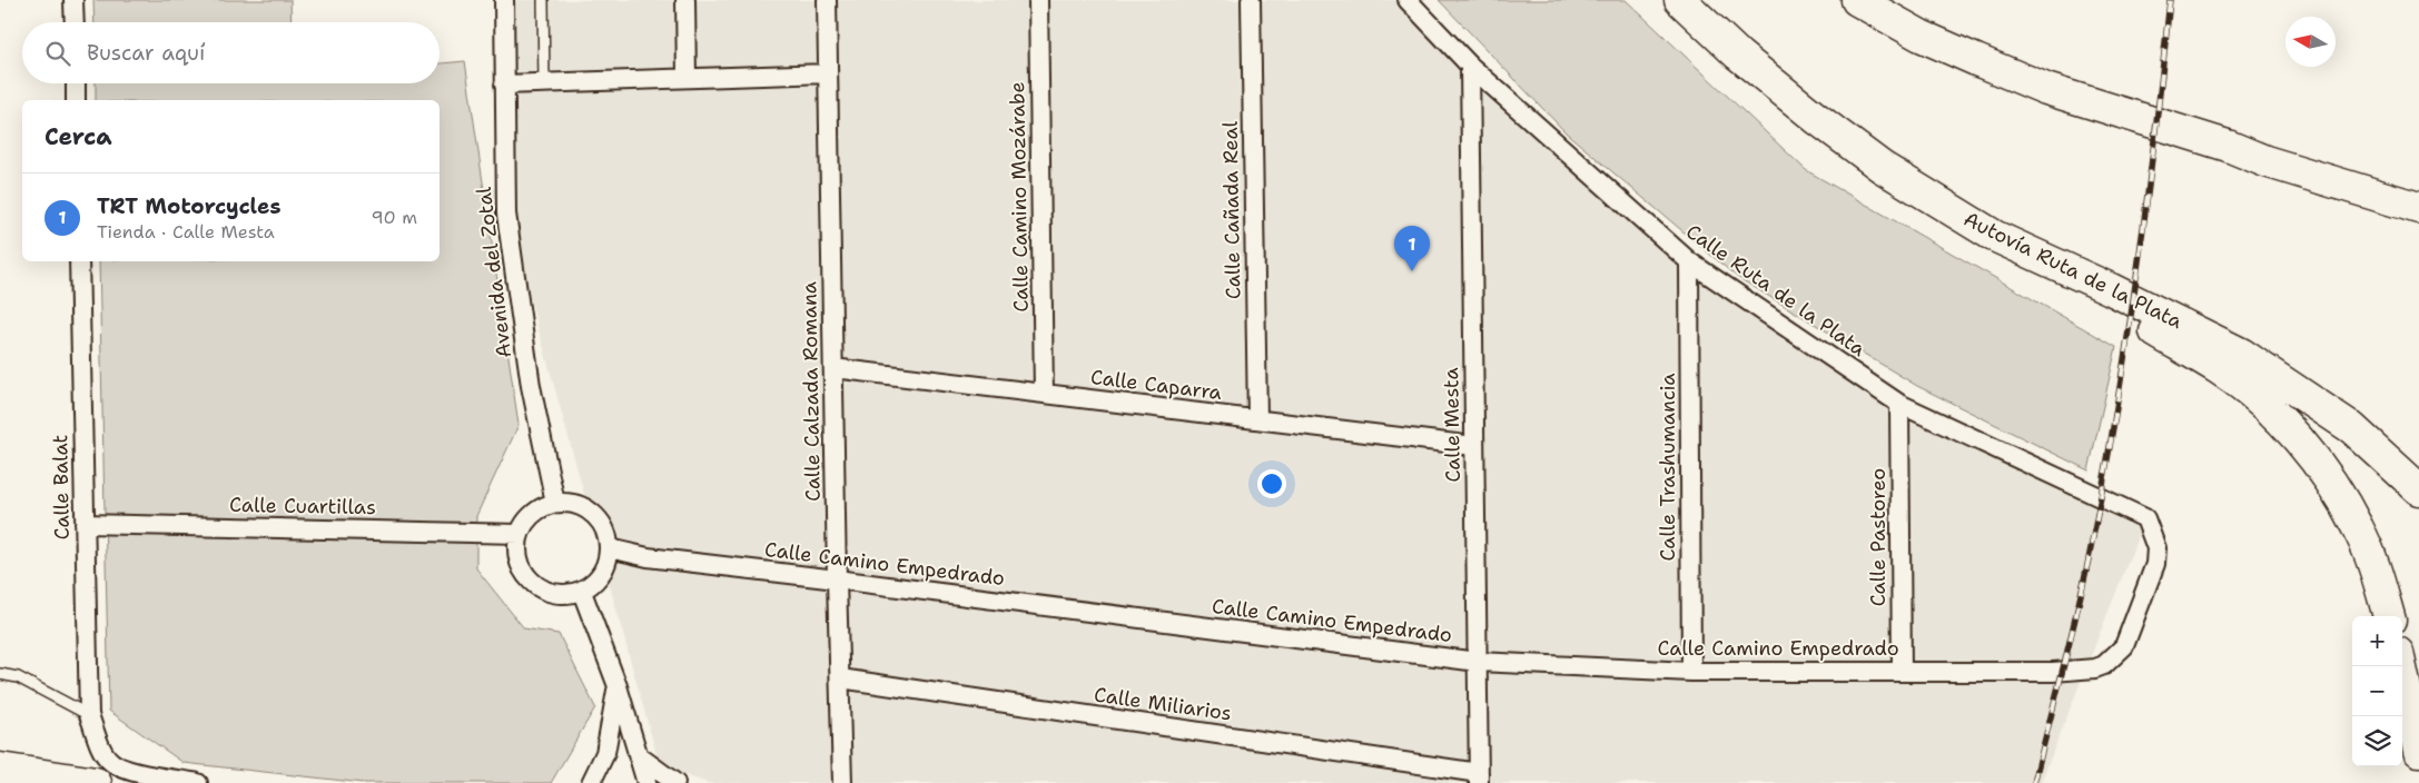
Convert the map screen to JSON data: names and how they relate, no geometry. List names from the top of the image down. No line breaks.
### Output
{"streets":{"highway":["Autovía Ruta de la Plata"],"street":["Calle Camino Mozárabe","Calle Cañada Real","Avenida del Zotal","Calle Ruta de la Plata","Calle Caparra","Calle Calzada Romana","Calle Mesta","Calle Trashumancia","Calle Balat","Calle Cuartillas","Calle Pastoreo","Calle Camino Empedrado","Calle Miliarios"]},"crossings":[["Calle Camino Mozárabe","Calle Caparra"],["Calle Cañada Real","Calle Caparra"],["Avenida del Zotal","Calle Cuartillas"],["Avenida del Zotal","Calle Camino Empedrado"],["Calle Ruta de la Plata","Calle Mesta"],["Calle Ruta de la Plata","Calle Trashumancia"],["Calle Ruta de la Plata","Calle Pastoreo"],["Calle Ruta de la Plata","Calle Camino Empedrado"],["Calle Caparra","Calle Calzada Romana"],["Calle Caparra","Calle Mesta"],["Calle Calzada Romana","Calle Camino Empedrado"],["Calle Calzada Romana","Calle Miliarios"],["Calle Mesta","Calle Camino Empedrado"],["Calle Mesta","Calle Miliarios"],["Calle Trashumancia","Calle Camino Empedrado"],["Calle Balat","Calle Cuartillas"],["Calle Cuartillas","Calle Camino Empedrado"],["Calle Pastoreo","Calle Camino Empedrado"]],"north":"left","page":{"search":"Buscar aquí","heading":"Cerca","list":[{"mark":"1","name":"TRT Motorcycles","note":"Tienda · Calle Mesta","value":"90 m"}],"pins":"1","map_buttons":["+","−"]}}
